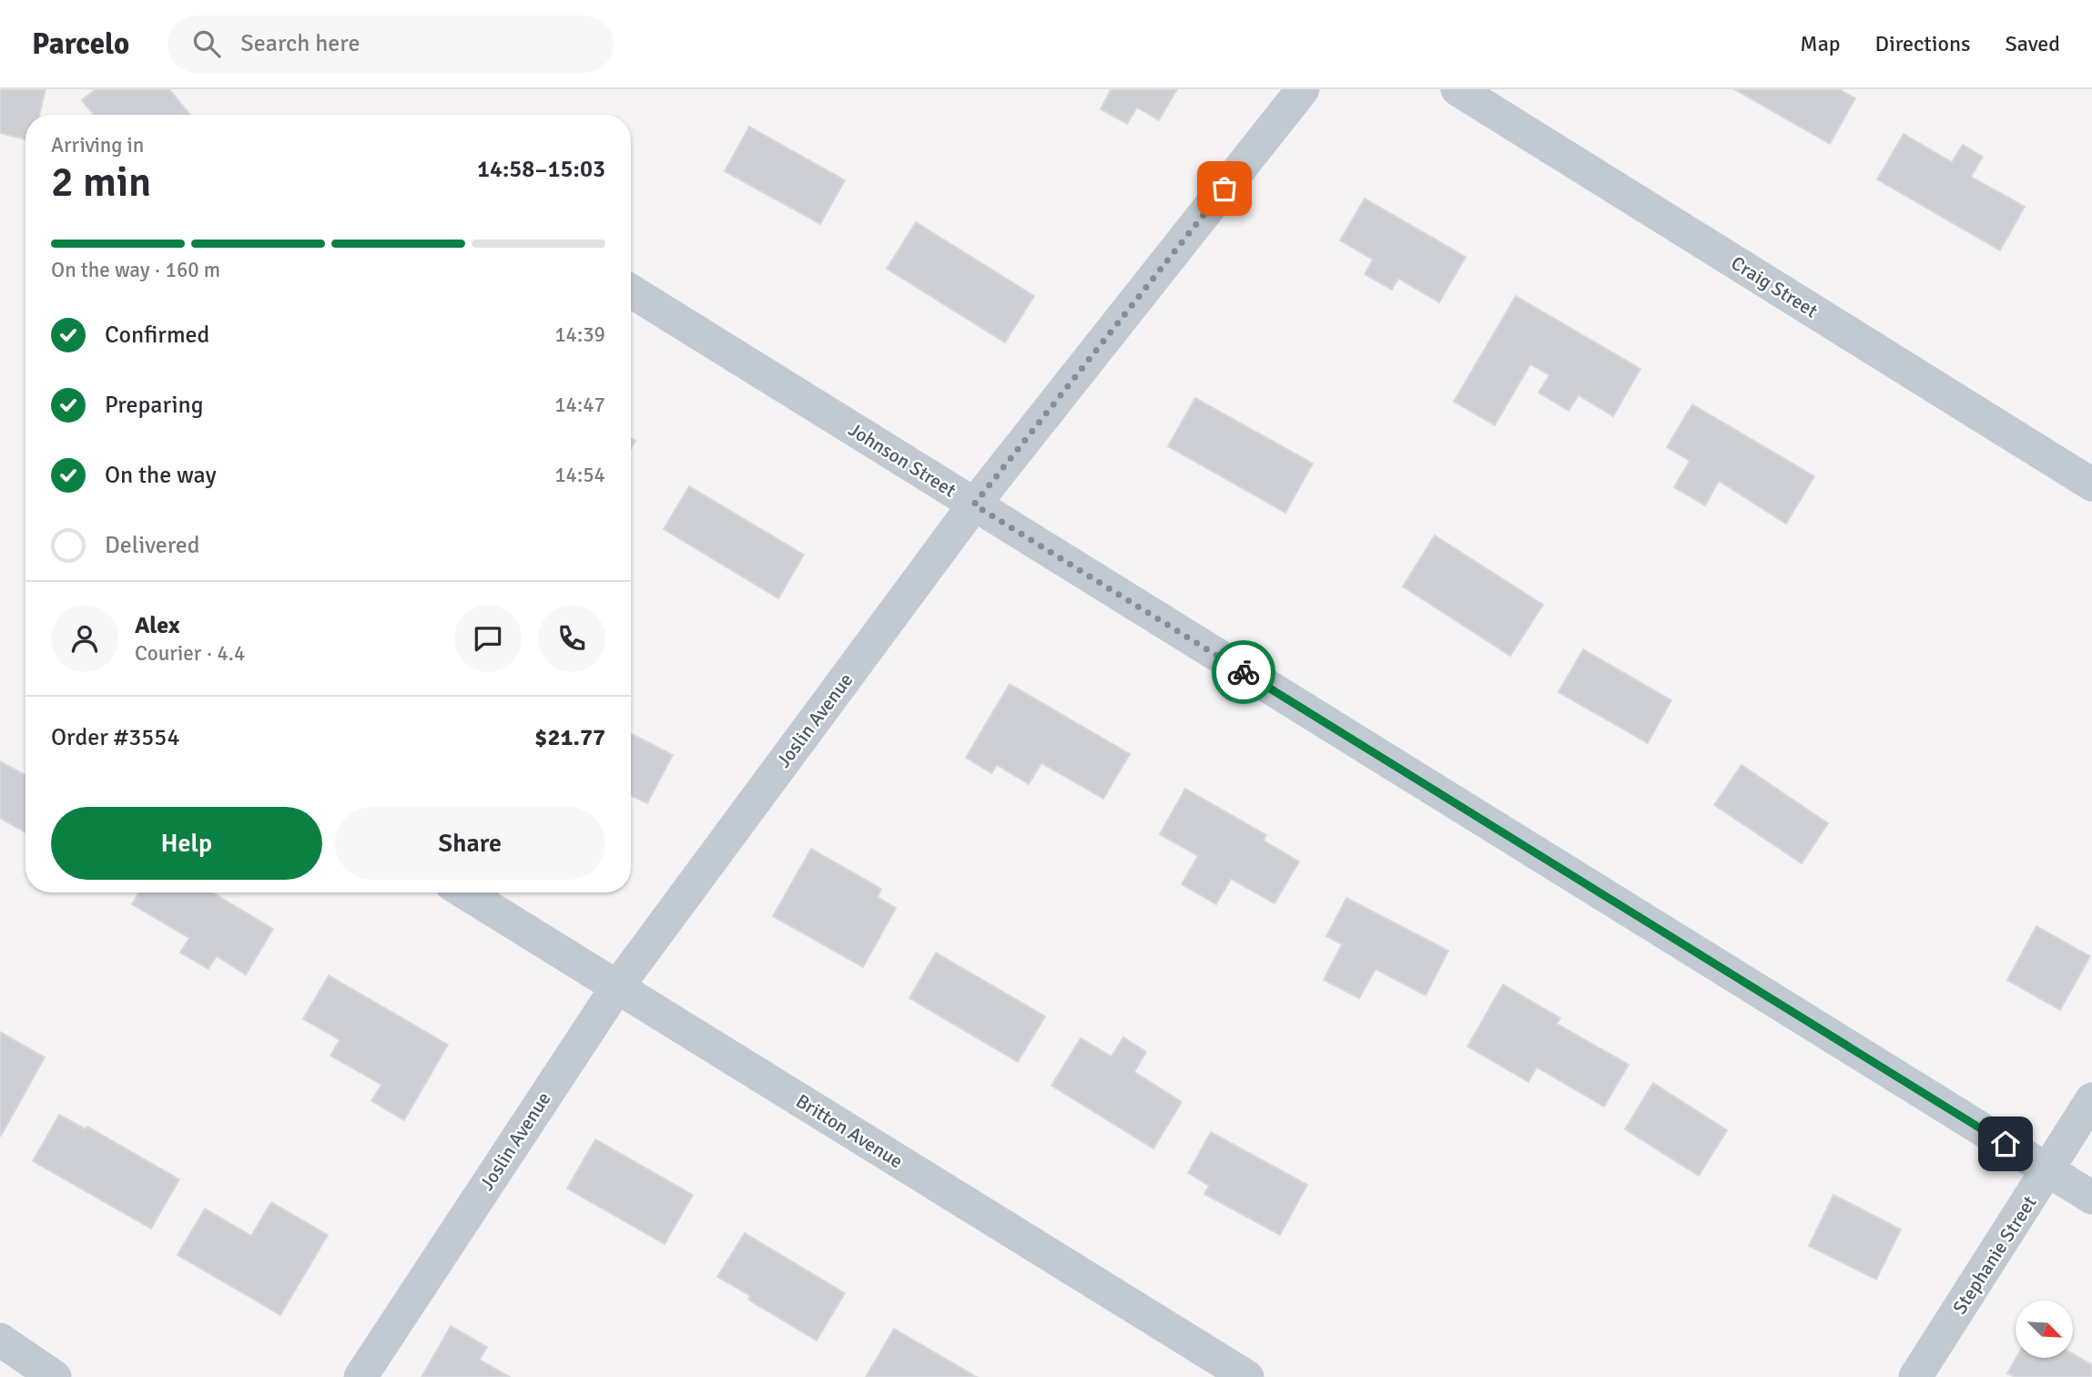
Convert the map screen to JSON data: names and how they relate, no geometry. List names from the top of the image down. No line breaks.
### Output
{"streets":{"street":["Craig Street","Johnson Street","Joslin Avenue","Britton Avenue","Stephanie Street"]},"crossings":[["Johnson Street","Joslin Avenue"],["Johnson Street","Stephanie Street"],["Joslin Avenue","Britton Avenue"]],"north":"bottom right","page":{"header":"Parcelo","search":"Search here","nav":["Map","Directions","Saved"],"heading":["2 min","Arriving in","14:58–15:03"],"panel":["Alex","Courier · 4.4","Order #3554","$21.77"],"bar":"On the way · 160 m","list":[["Confirmed","14:39"],["Preparing","14:47"],["On the way","14:54"],"Delivered"],"buttons":["Help","Share"]}}
